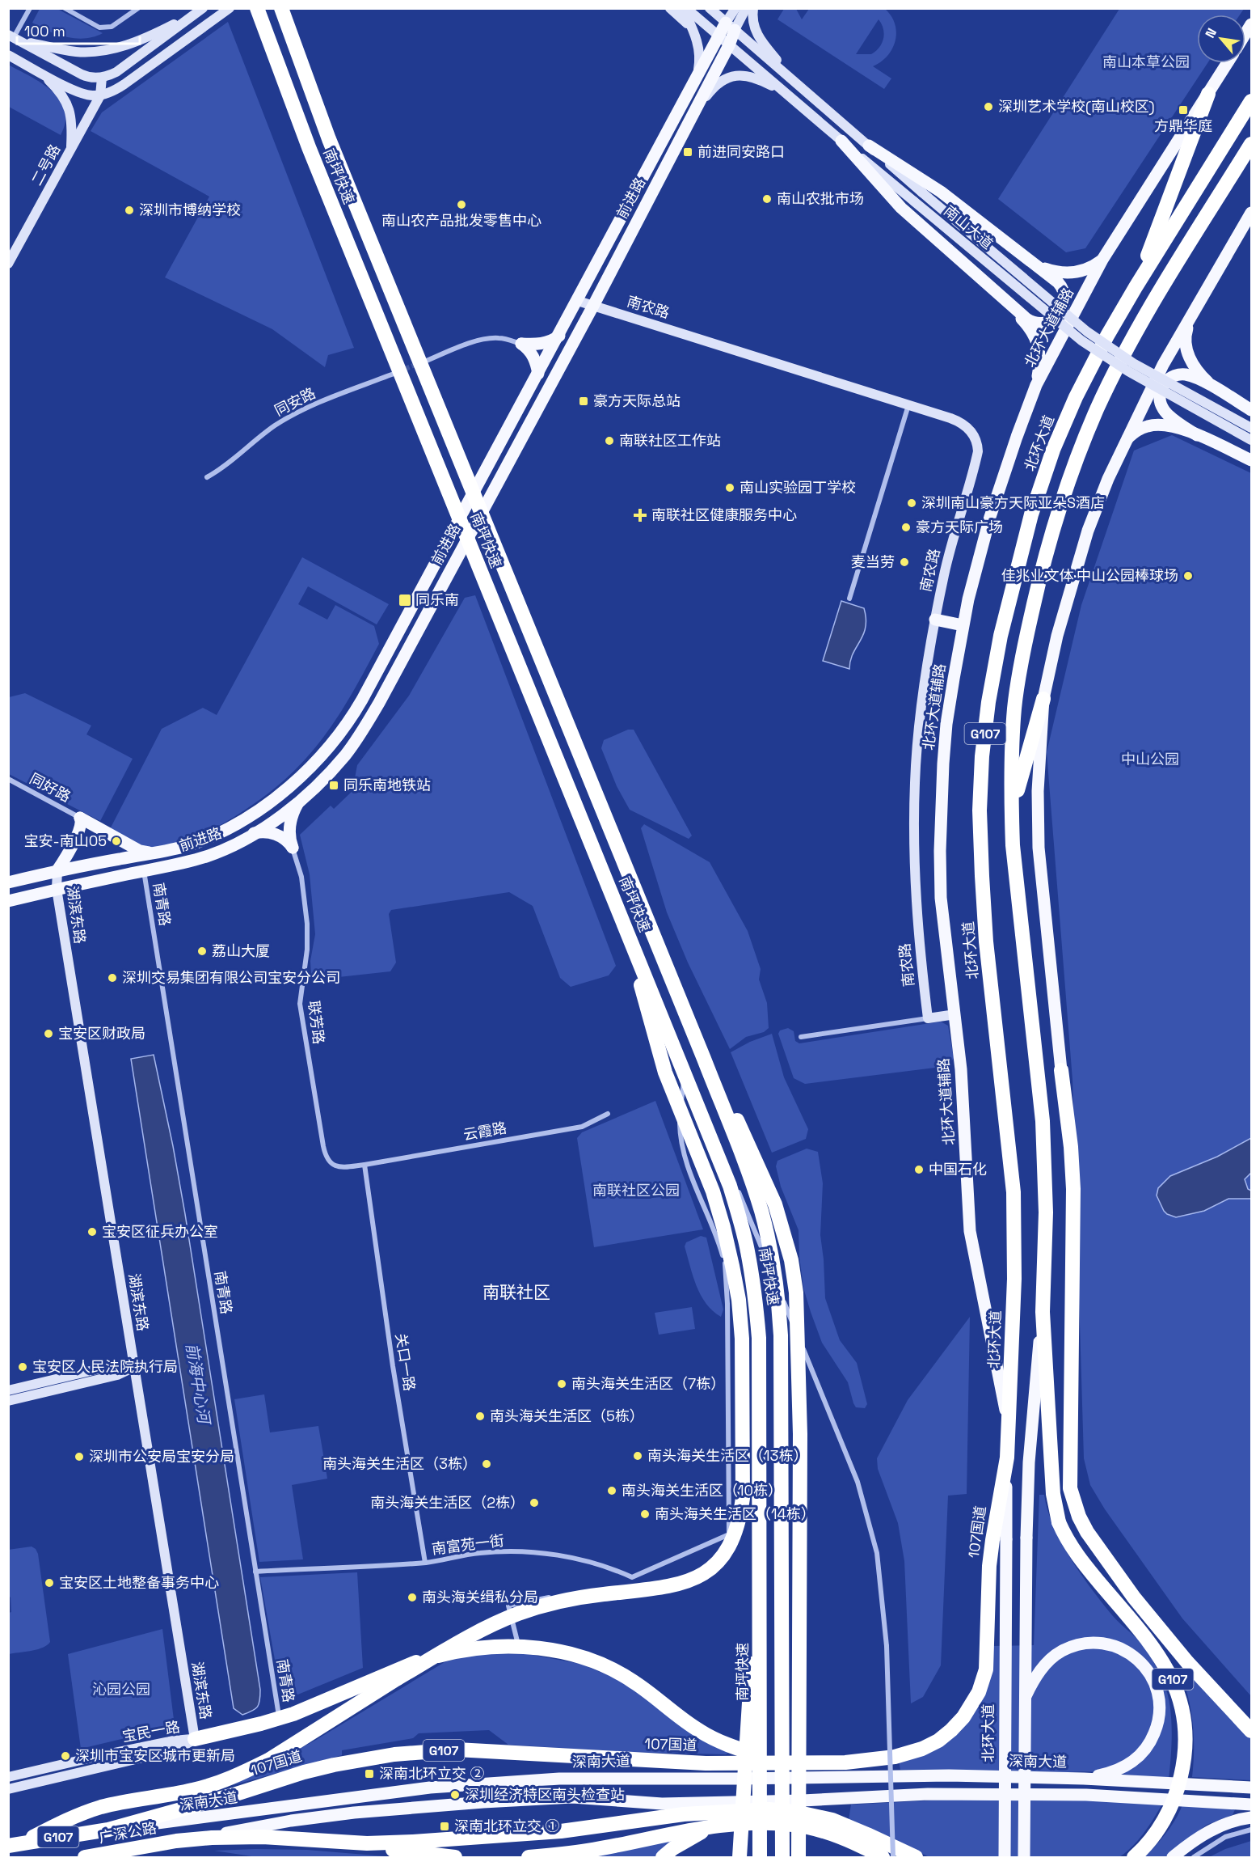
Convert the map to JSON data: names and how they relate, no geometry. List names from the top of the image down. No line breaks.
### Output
{"streets":{"highway":["南坪快速","北环大道","G107","107国道","广深公路"],"main road":["二号路","前进路","南山大道","南农路","北环大道辅路","湖滨东路","宝民一路","深南大道"],"street":["同安路","同好路","南青路","联芳路","云霞路","关口一路","南富苑一街"]},"crossings":[["前进路","南山大道"],["前进路","南农路"],["前进路","南青路"],["前进路","湖滨东路"],["北环大道辅路","北环大道"],["北环大道","107国道"],["G107","广深公路"],["南青路","南富苑一街"],["湖滨东路","宝民一路"],["联芳路","云霞路"],["联芳路","关口一路"],["云霞路","关口一路"],["关口一路","南富苑一街"],["107国道","深南大道"],["107国道","广深公路"],["深南大道","广深公路"]],"districts":["南联社区"],"water":["前海中心河"],"parks":["南山本草公园","中山公园","南联社区公园","沁园公园"],"places":{"other":["深圳艺术学校(南山校区)","南山农批市场","南山农产品批发零售中心","深圳市博纳学校","南联社区工作站","南山实验园丁学校","深圳南山豪方天际亚朵S酒店","豪方天际广场","麦当劳","佳兆业文体·中山公园棒球场","宝安-南山05","荔山大厦","深圳交易集团有限公司宝安分公司","宝安区财政局","中国石化","宝安区征兵办公室","宝安区人民法院执行局","南头海关生活区（7栋）","南头海关生活区（5栋）","南头海关生活区（13栋）","深圳市公安局宝安分局","南头海关生活区（3栋）","南头海关生活区（10栋）","南头海关生活区（2栋）","南头海关生活区（14栋）","宝安区土地整备事务中心","南头海关缉私分局","深圳市宝安区城市更新局","深圳经济特区南头检查站"],"transit":["方鼎华庭","前进同安路口","豪方天际总站","同乐南","同乐南地铁站","深南北环立交 ②","深南北环立交 ①"],"health":["南联社区健康服务中心"]},"scale_bar":"100 m","north":"top left"}
